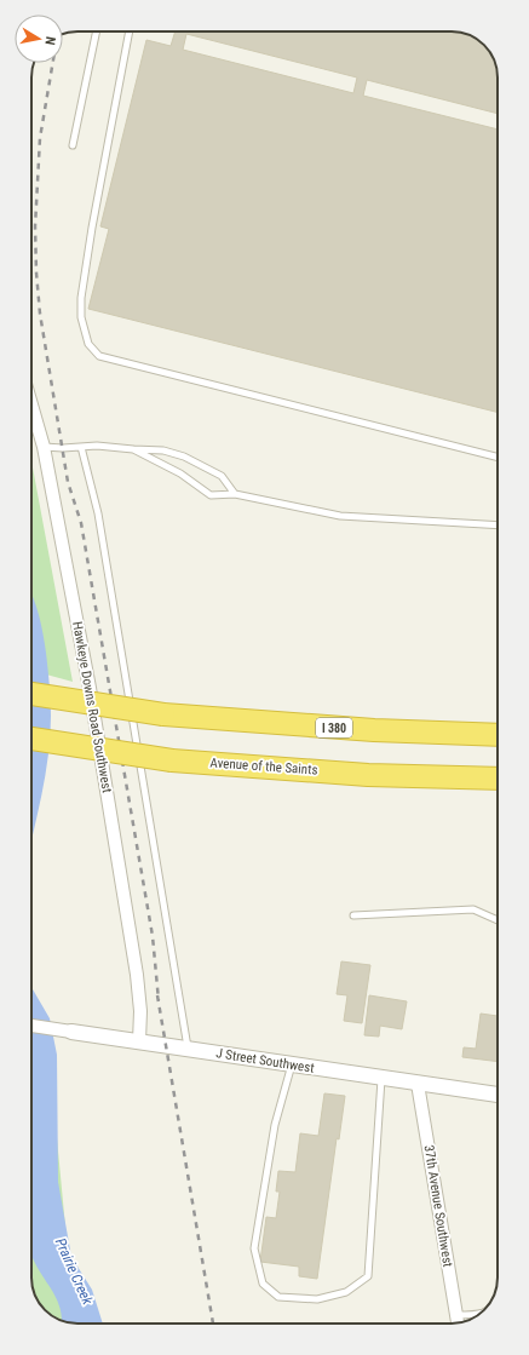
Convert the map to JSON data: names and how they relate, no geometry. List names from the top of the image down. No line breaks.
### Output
{"streets":{"highway":["I 380","Avenue of the Saints"],"street":["Hawkeye Downs Road Southwest","J Street Southwest","37th Avenue Southwest"]},"crossings":[["Hawkeye Downs Road Southwest","J Street Southwest"],["J Street Southwest","37th Avenue Southwest"]],"water":["Prairie Creek"],"north":"right"}
